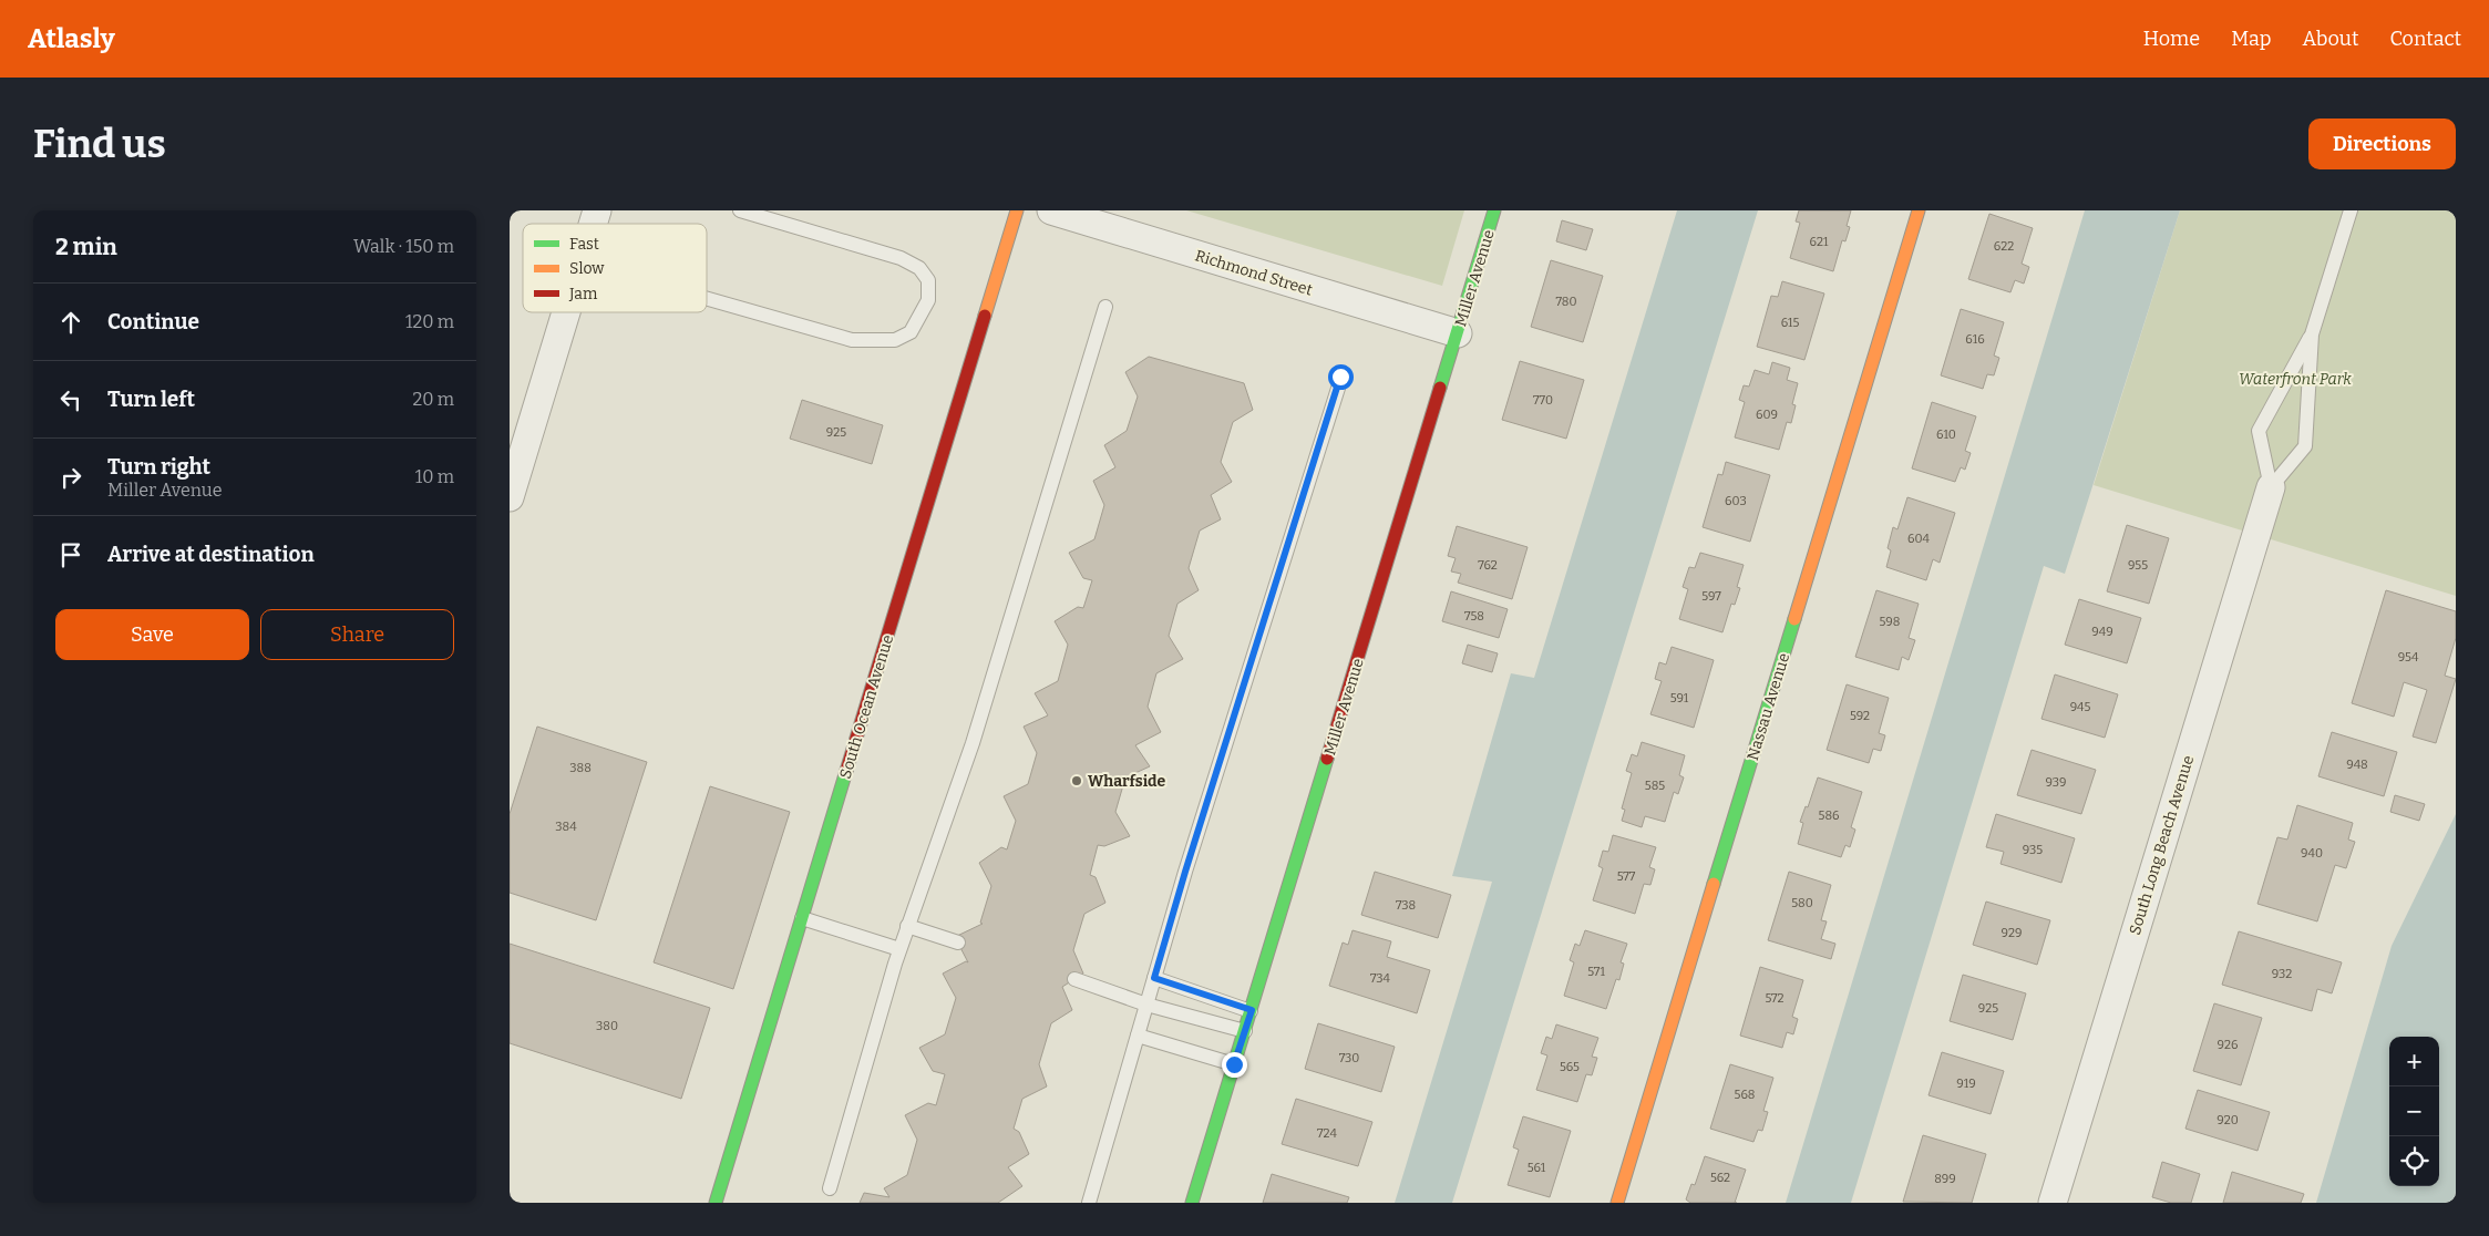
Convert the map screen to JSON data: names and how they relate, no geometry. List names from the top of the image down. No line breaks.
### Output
{"streets":{"street":["Richmond Street","Miller Avenue","South Ocean Avenue","Nassau Avenue","South Long Beach Avenue"]},"crossings":[["Richmond Street","Miller Avenue"]],"parks":["Waterfront Park"],"places":["Wharfside"],"house_numbers":["621","622","780","615","616","770","609","925","610","603","604","762","955","597","758","598","949","954","591","945","592","948","388","939","585","586","384","935","940","577","580","738","929","571","932","734","572","925","380","926","730","565","919","568","920","724","561","562","899"],"legend":["Fast","Slow","Jam"],"page":{"header":"Atlasly","nav":["Home","Map","About","Contact"],"buttons":["Directions",["Save","Share"]],"title":"Find us","heading":["2 min","Walk · 150 m"],"list":[["Continue","120 m"],["Turn left","20 m"],["Turn right","Miller Avenue","10 m"],"Arrive at destination"],"map_buttons":["+","−"]}}
